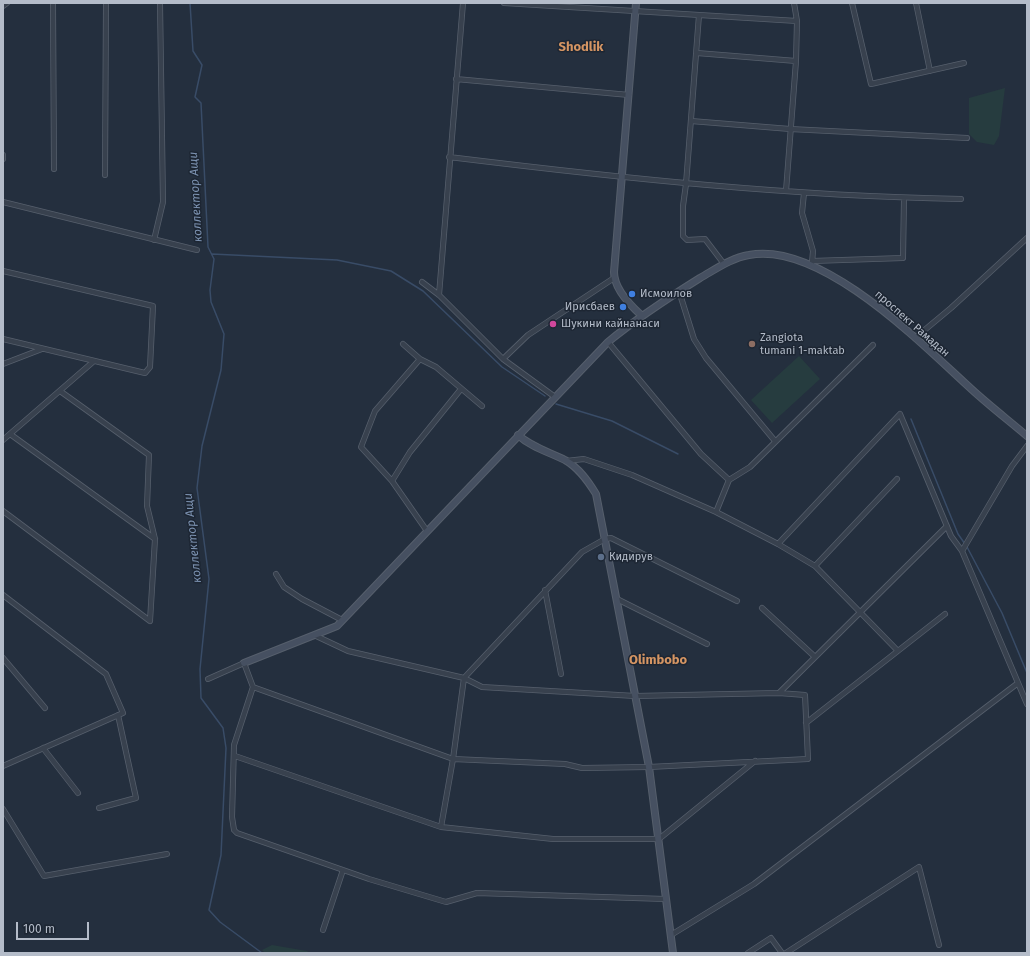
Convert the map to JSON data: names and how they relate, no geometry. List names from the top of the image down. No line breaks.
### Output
{"streets":{"main road":["проспект Рамадан"]},"districts":["Shodlik","Olimbobo"],"water":["коллектор Ащи"],"places":["Исмоилов","Ирисбаев","Шукини кайнанаси","Zangiota tumani 1-maktab","Кидирув"],"scale_bar":"100 m"}
